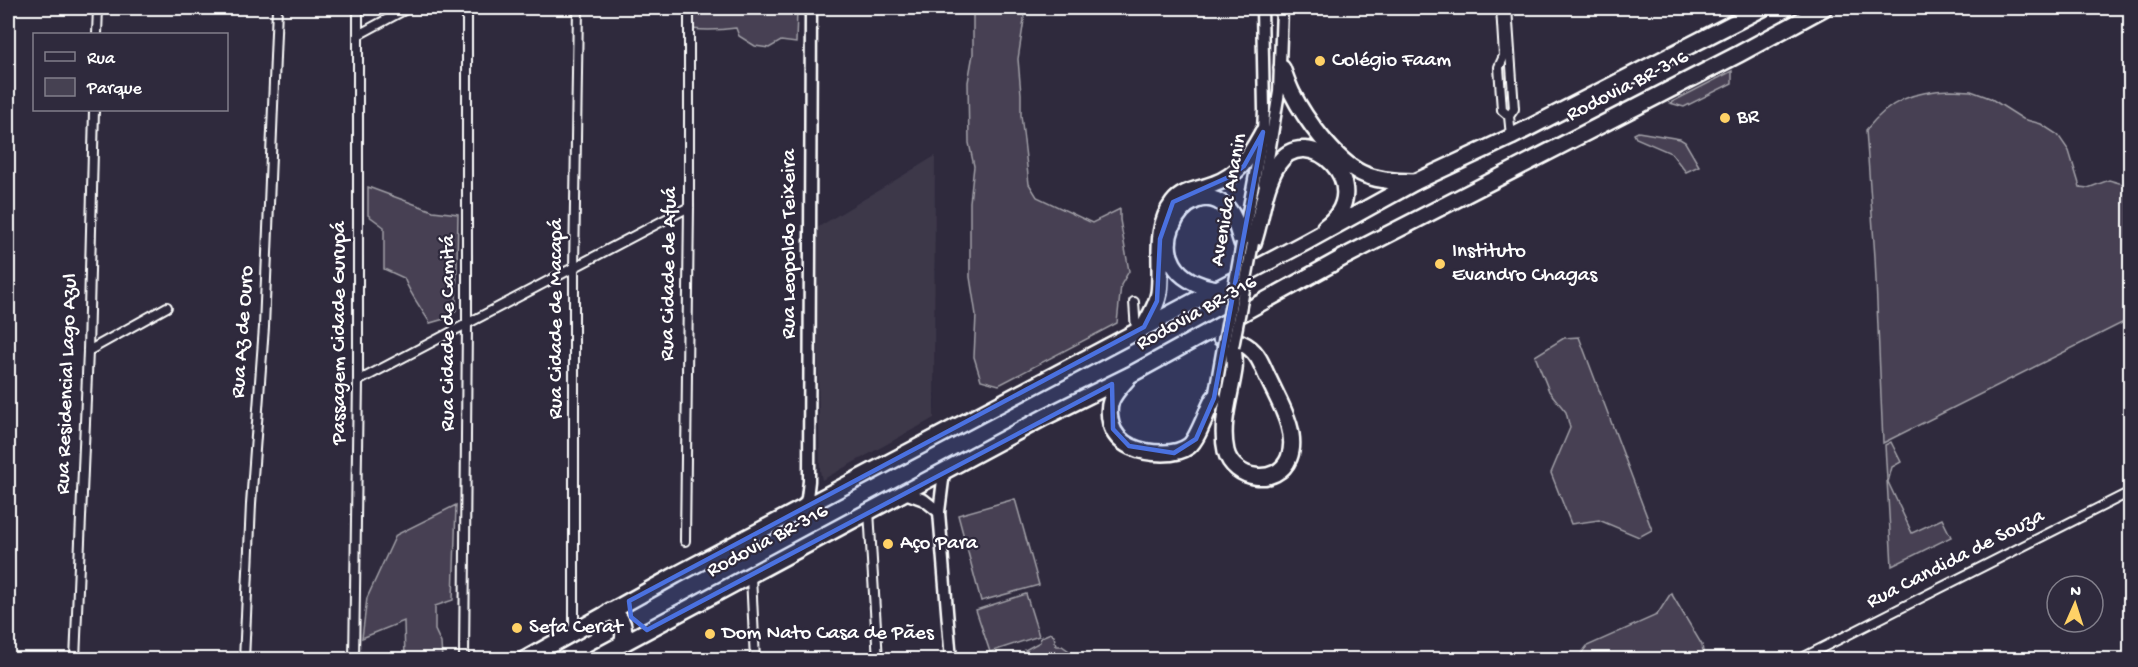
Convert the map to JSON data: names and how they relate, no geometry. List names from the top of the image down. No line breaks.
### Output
{"streets":{"highway":["Rodovia BR-316"],"main road":["Avenida Ananin","Rua Leopoldo Teixeira"],"street":["Rua Cidade de Afuá","Rua Cidade de Macapá","Rua Az de Ouro","Passagem Cidade Gurupá","Rua Cidade de Camitá","Rua Residencial Lago Azul","Rua Candida de Souza"]},"crossings":[["Rodovia BR-316","Rua Leopoldo Teixeira"],["Rodovia BR-316","Rua Cidade de Macapá"]],"places":["Colégio Faam","BR","Instituto Evandro Chagas","Aço Para","Sefa Cerat","Dom Nato Casa de Pães"],"legend":["Rua","Parque"],"north":"top"}
